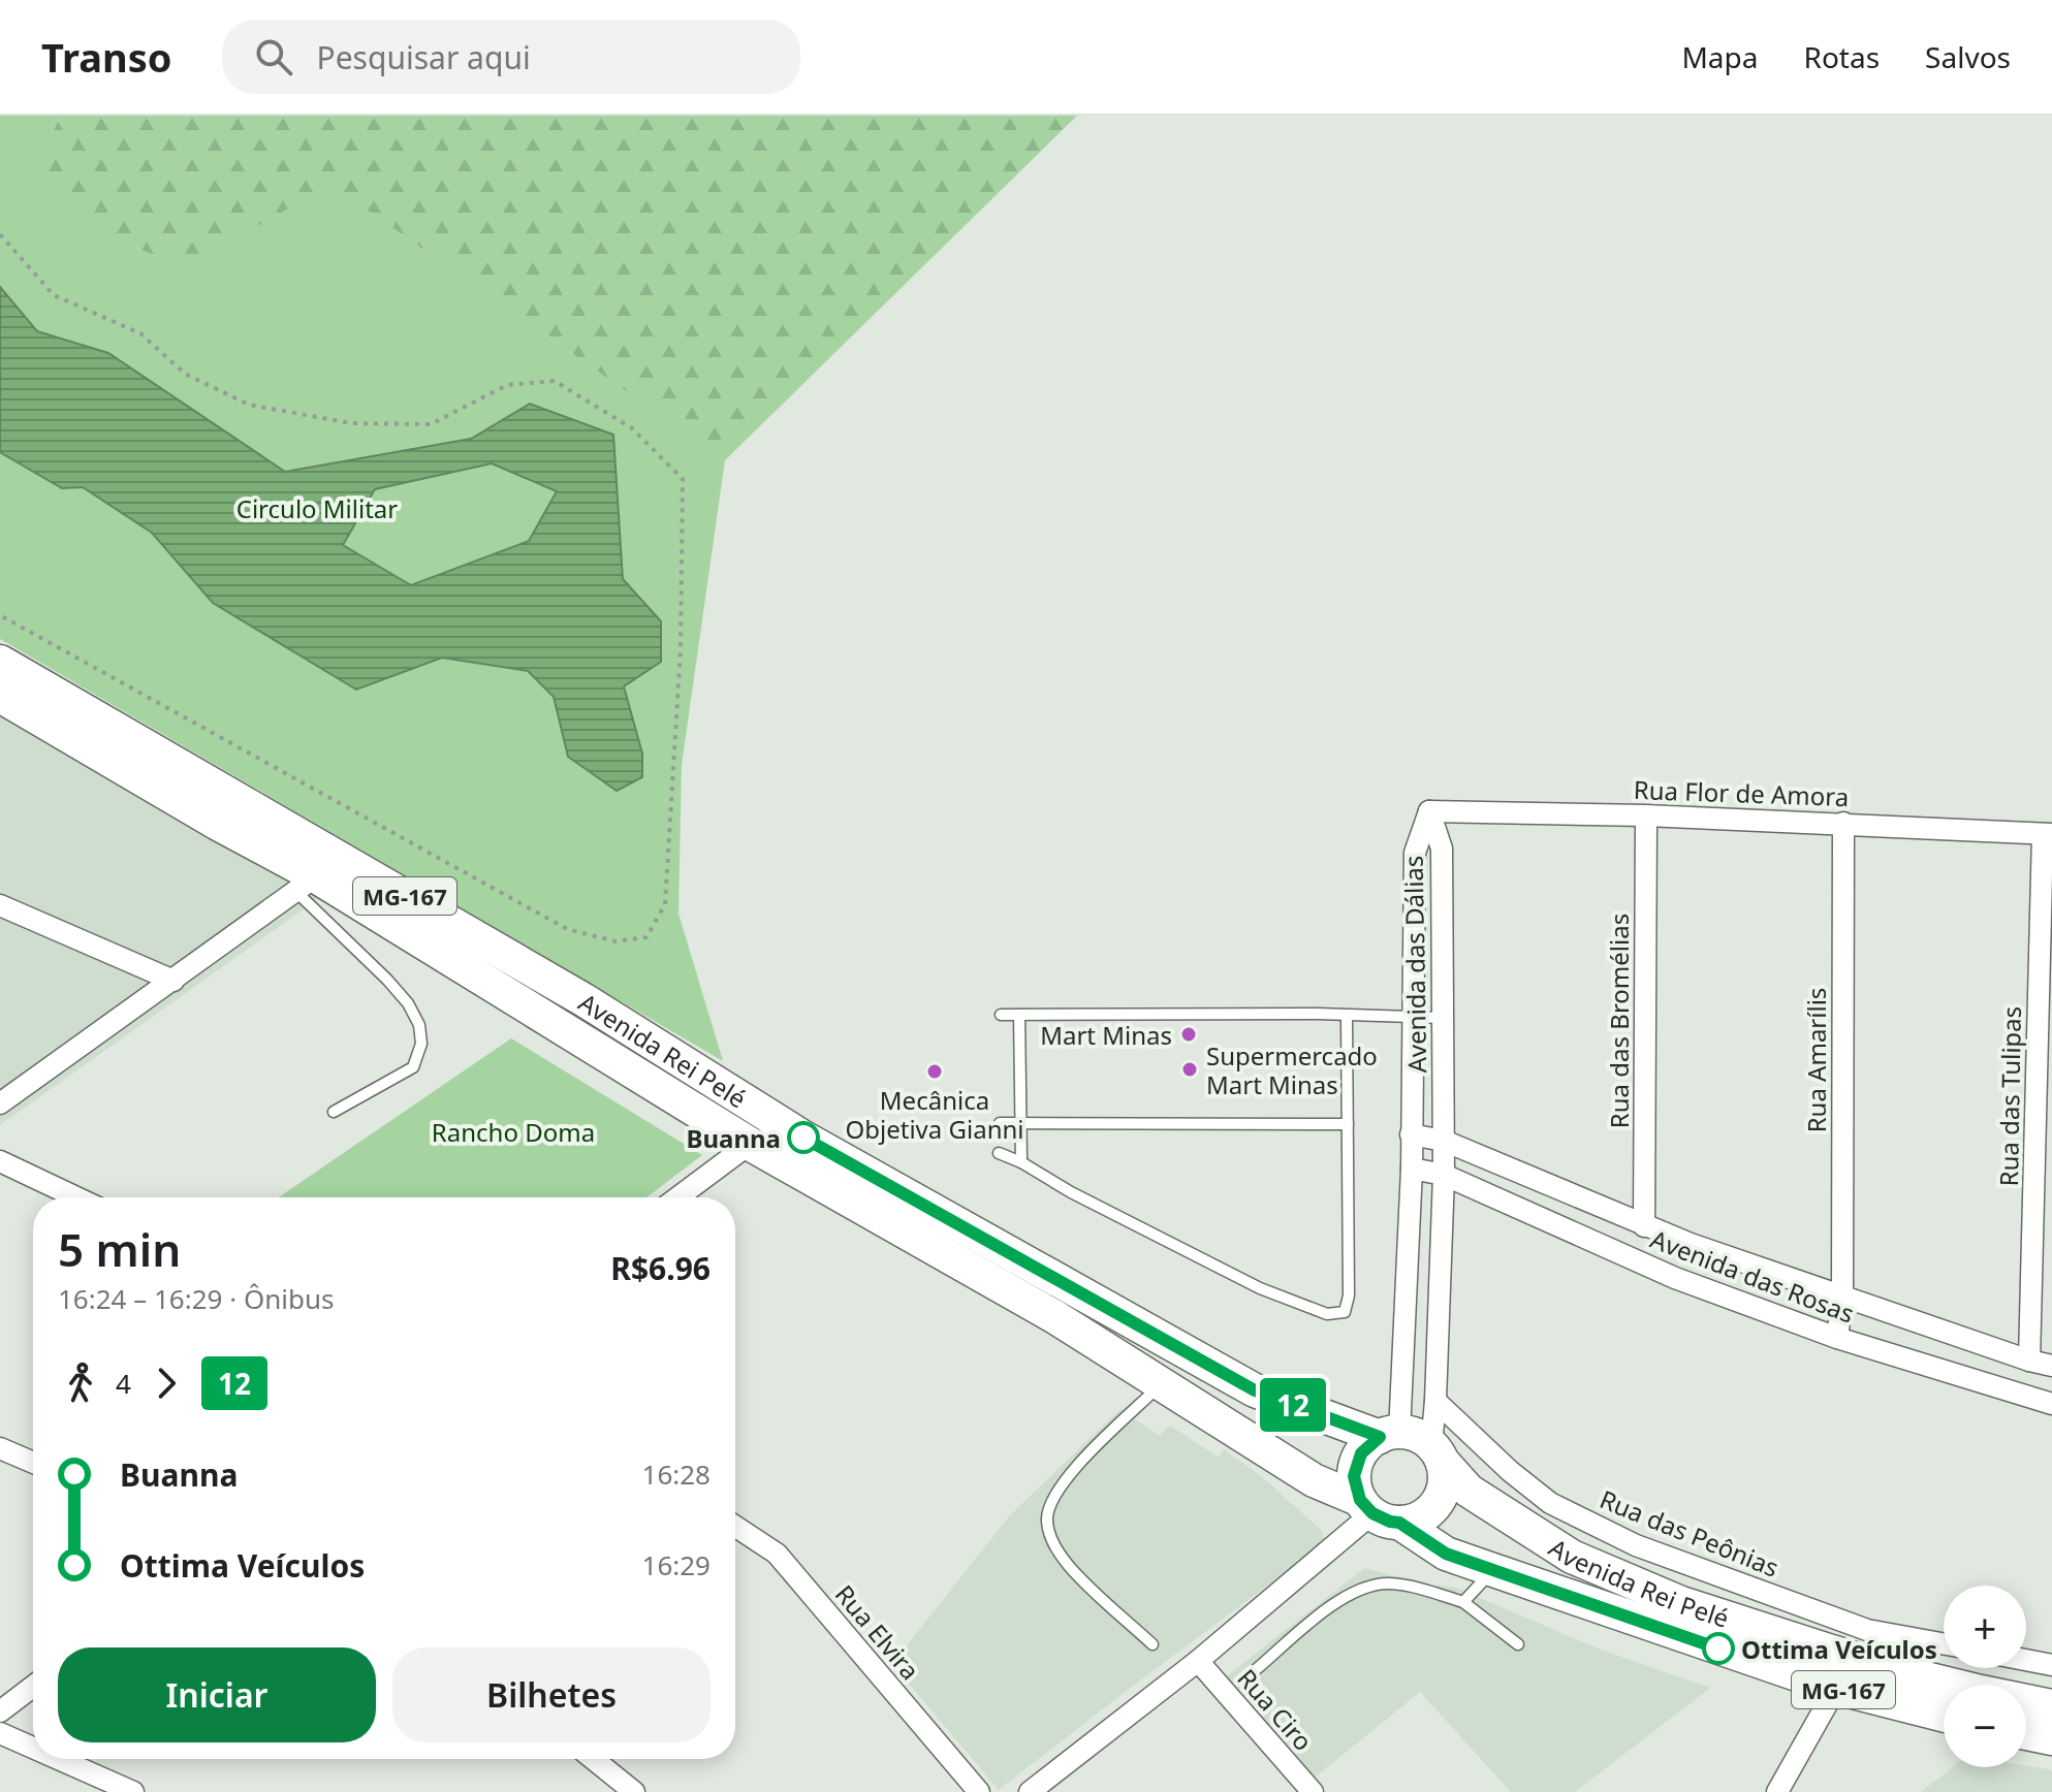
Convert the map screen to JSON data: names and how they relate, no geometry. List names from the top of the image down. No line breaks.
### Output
{"streets":{"main road":["MG-167","Avenida Rei Pelé"],"street":["Rua Flor de Amora","Avenida das Dálias","Rua das Bromélias","Rua Amarílis","Rua das Tulipas","Avenida das Rosas","Rua das Peônias","Rua Elvira","Rua Ciro"]},"crossings":[["Rua Flor de Amora","Avenida das Dálias"],["Rua Flor de Amora","Rua das Bromélias"],["Rua Flor de Amora","Rua Amarílis"],["Rua Flor de Amora","Rua das Tulipas"],["Avenida das Dálias","Avenida Rei Pelé"],["Avenida das Dálias","Avenida das Rosas"],["Avenida das Dálias","Rua das Peônias"],["Rua das Bromélias","Avenida das Rosas"],["Rua Amarílis","Avenida das Rosas"],["Rua das Tulipas","Avenida das Rosas"]],"parks":["Circulo Militar","Rancho Doma"],"places":["Mart Minas","Supermercado Mart Minas","Mecânica Objetiva Gianni","Buanna","Ottima Veículos"],"lines":["bus line 12"],"page":{"header":"Transo","search":"Pesquisar aqui","nav":["Mapa","Rotas","Salvos"],"on_map":"12","heading":["5 min","16:24 – 16:29 · Ônibus","R$6.96"],"legs":["4","12"],"list":[{"name":"Buanna","value":"16:28"},{"name":"Ottima Veículos","value":"16:29"}],"map_buttons":["+","−"],"buttons":["Iniciar","Bilhetes"]}}
